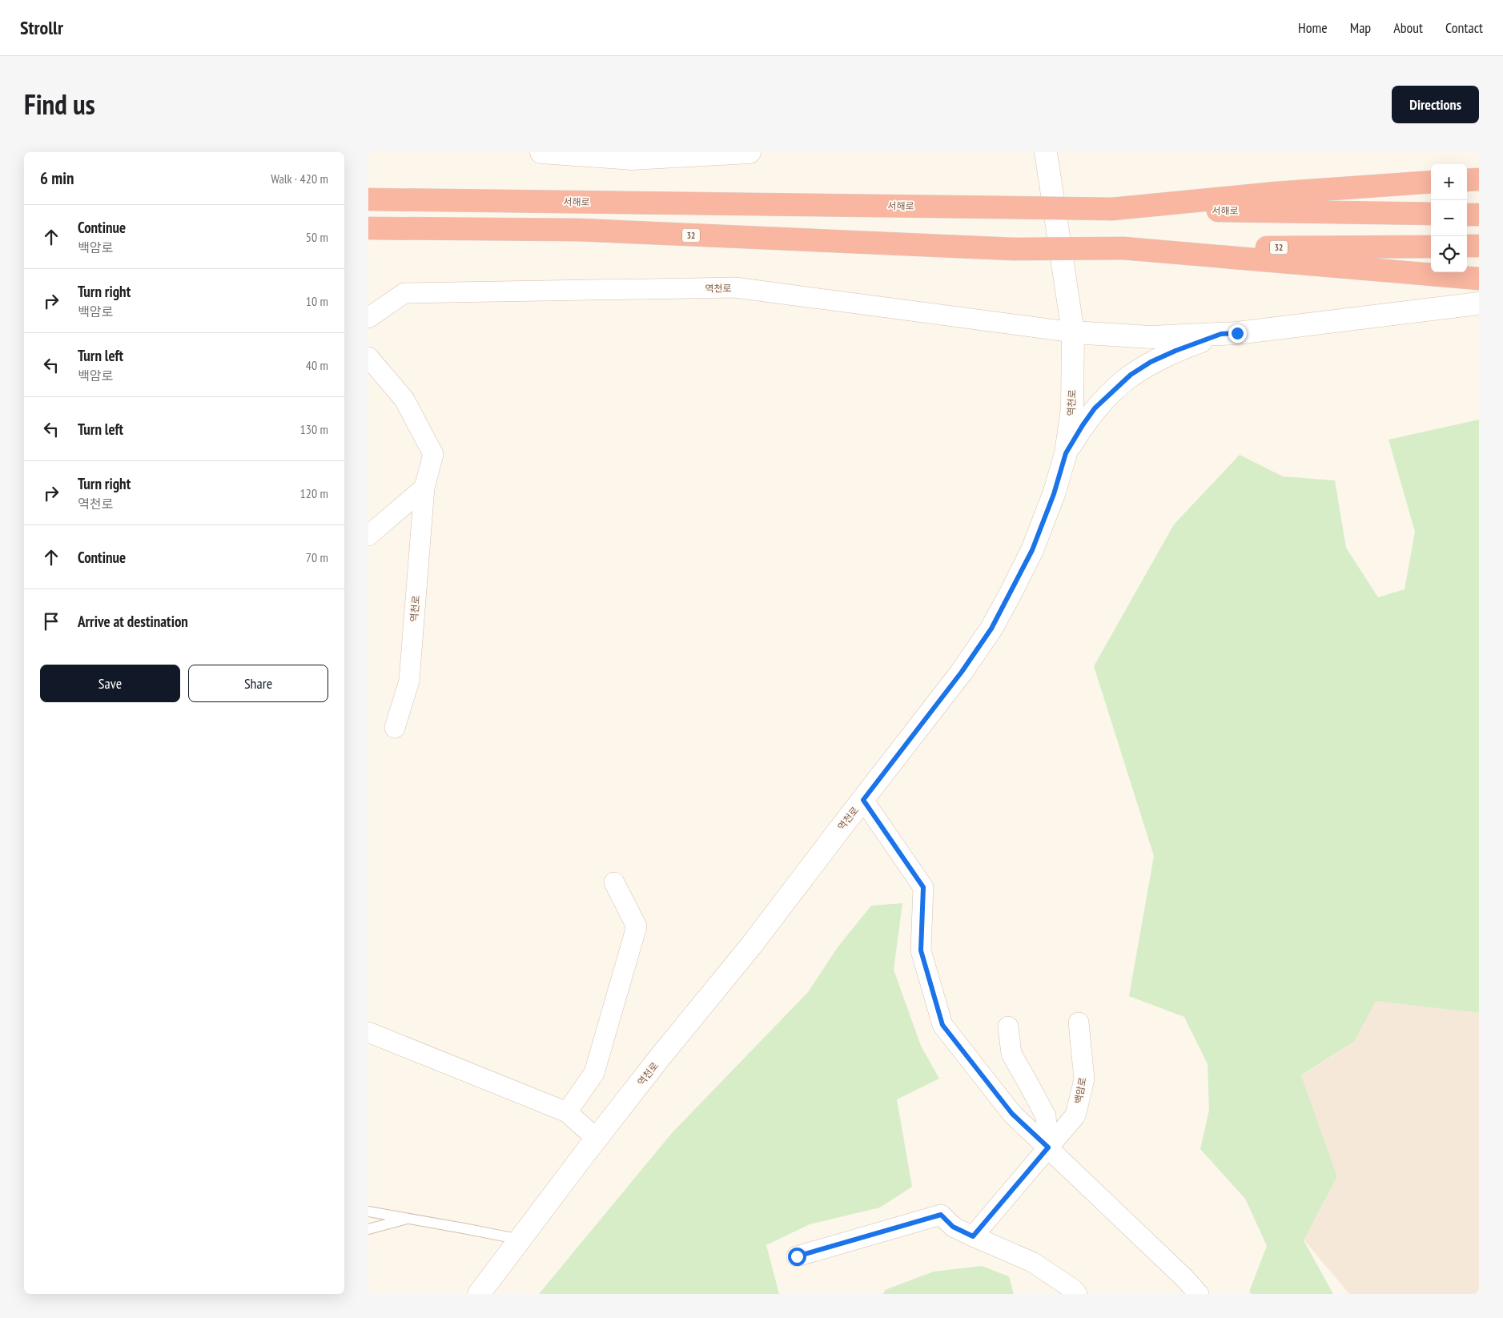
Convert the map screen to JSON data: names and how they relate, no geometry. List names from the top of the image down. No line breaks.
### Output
{"streets":{"highway":["서해로","32"],"street":["역천로","백암로"]},"page":{"header":"Strollr","nav":["Home","Map","About","Contact"],"title":"Find us","buttons":["Directions",["Save","Share"]],"heading":["6 min","Walk · 420 m"],"map_buttons":["+","−"],"list":[["Continue","백암로","50 m"],["Turn right","백암로","10 m"],["Turn left","백암로","40 m"],["Turn left","130 m"],["Turn right","역천로","120 m"],["Continue","70 m"],"Arrive at destination"]}}
